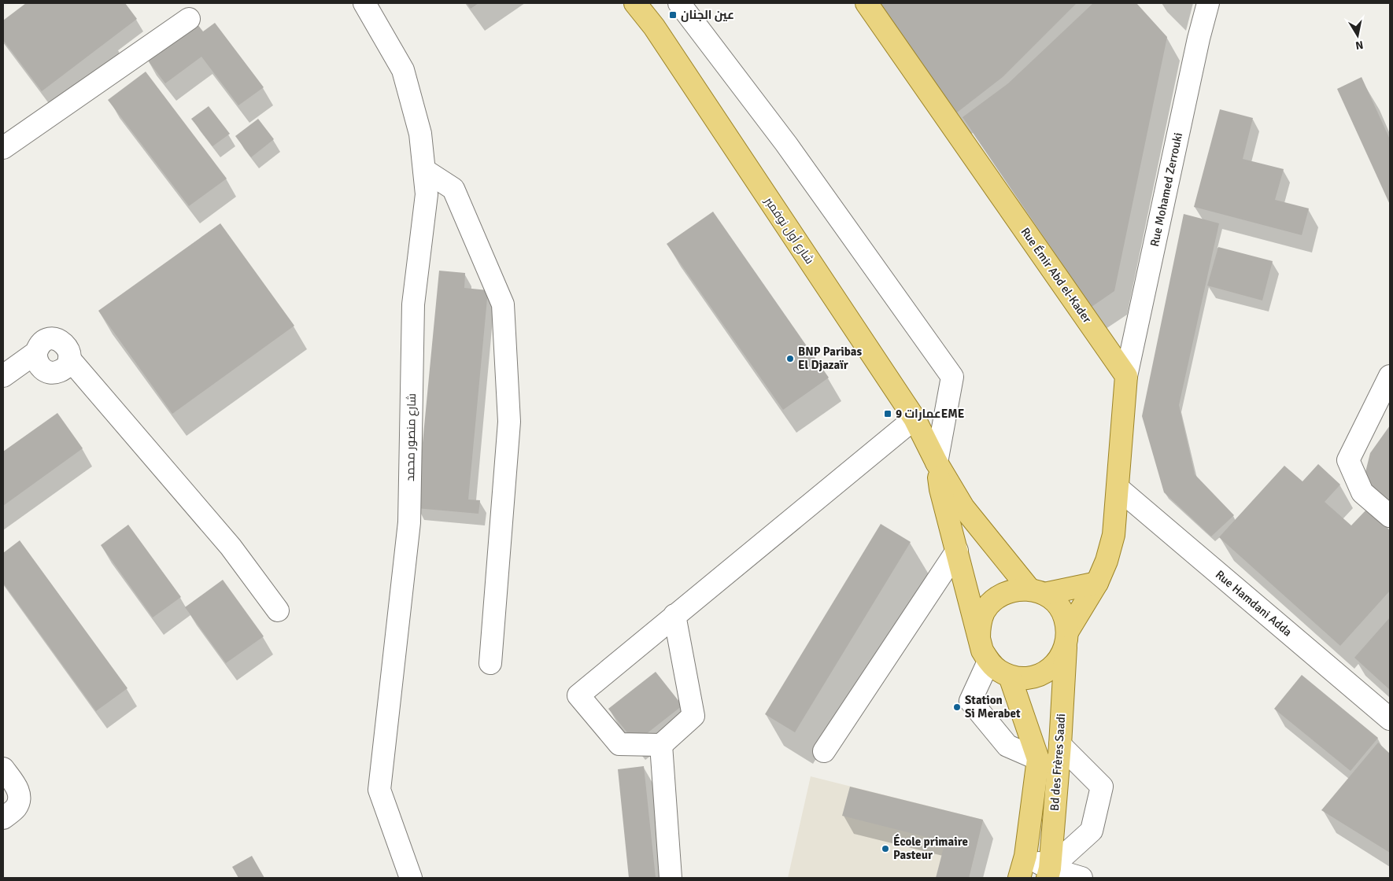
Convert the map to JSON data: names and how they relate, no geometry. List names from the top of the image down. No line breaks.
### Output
{"streets":{"main road":["شارع أول نوفمبر","Rue Émir Abd el-Kader","Bd des Frères Saadi"],"street":["Rue Mohamed Zerrouki","شارع منصور محمد","Rue Hamdani Adda"]},"crossings":[["Rue Mohamed Zerrouki","Rue Émir Abd el-Kader"]],"places":{"transit":["عين الجنان","عمارات 9EME"],"other":["BNP Paribas El Djazaïr","Station Si Merabet","École primaire Pasteur"]},"north":"bottom"}
